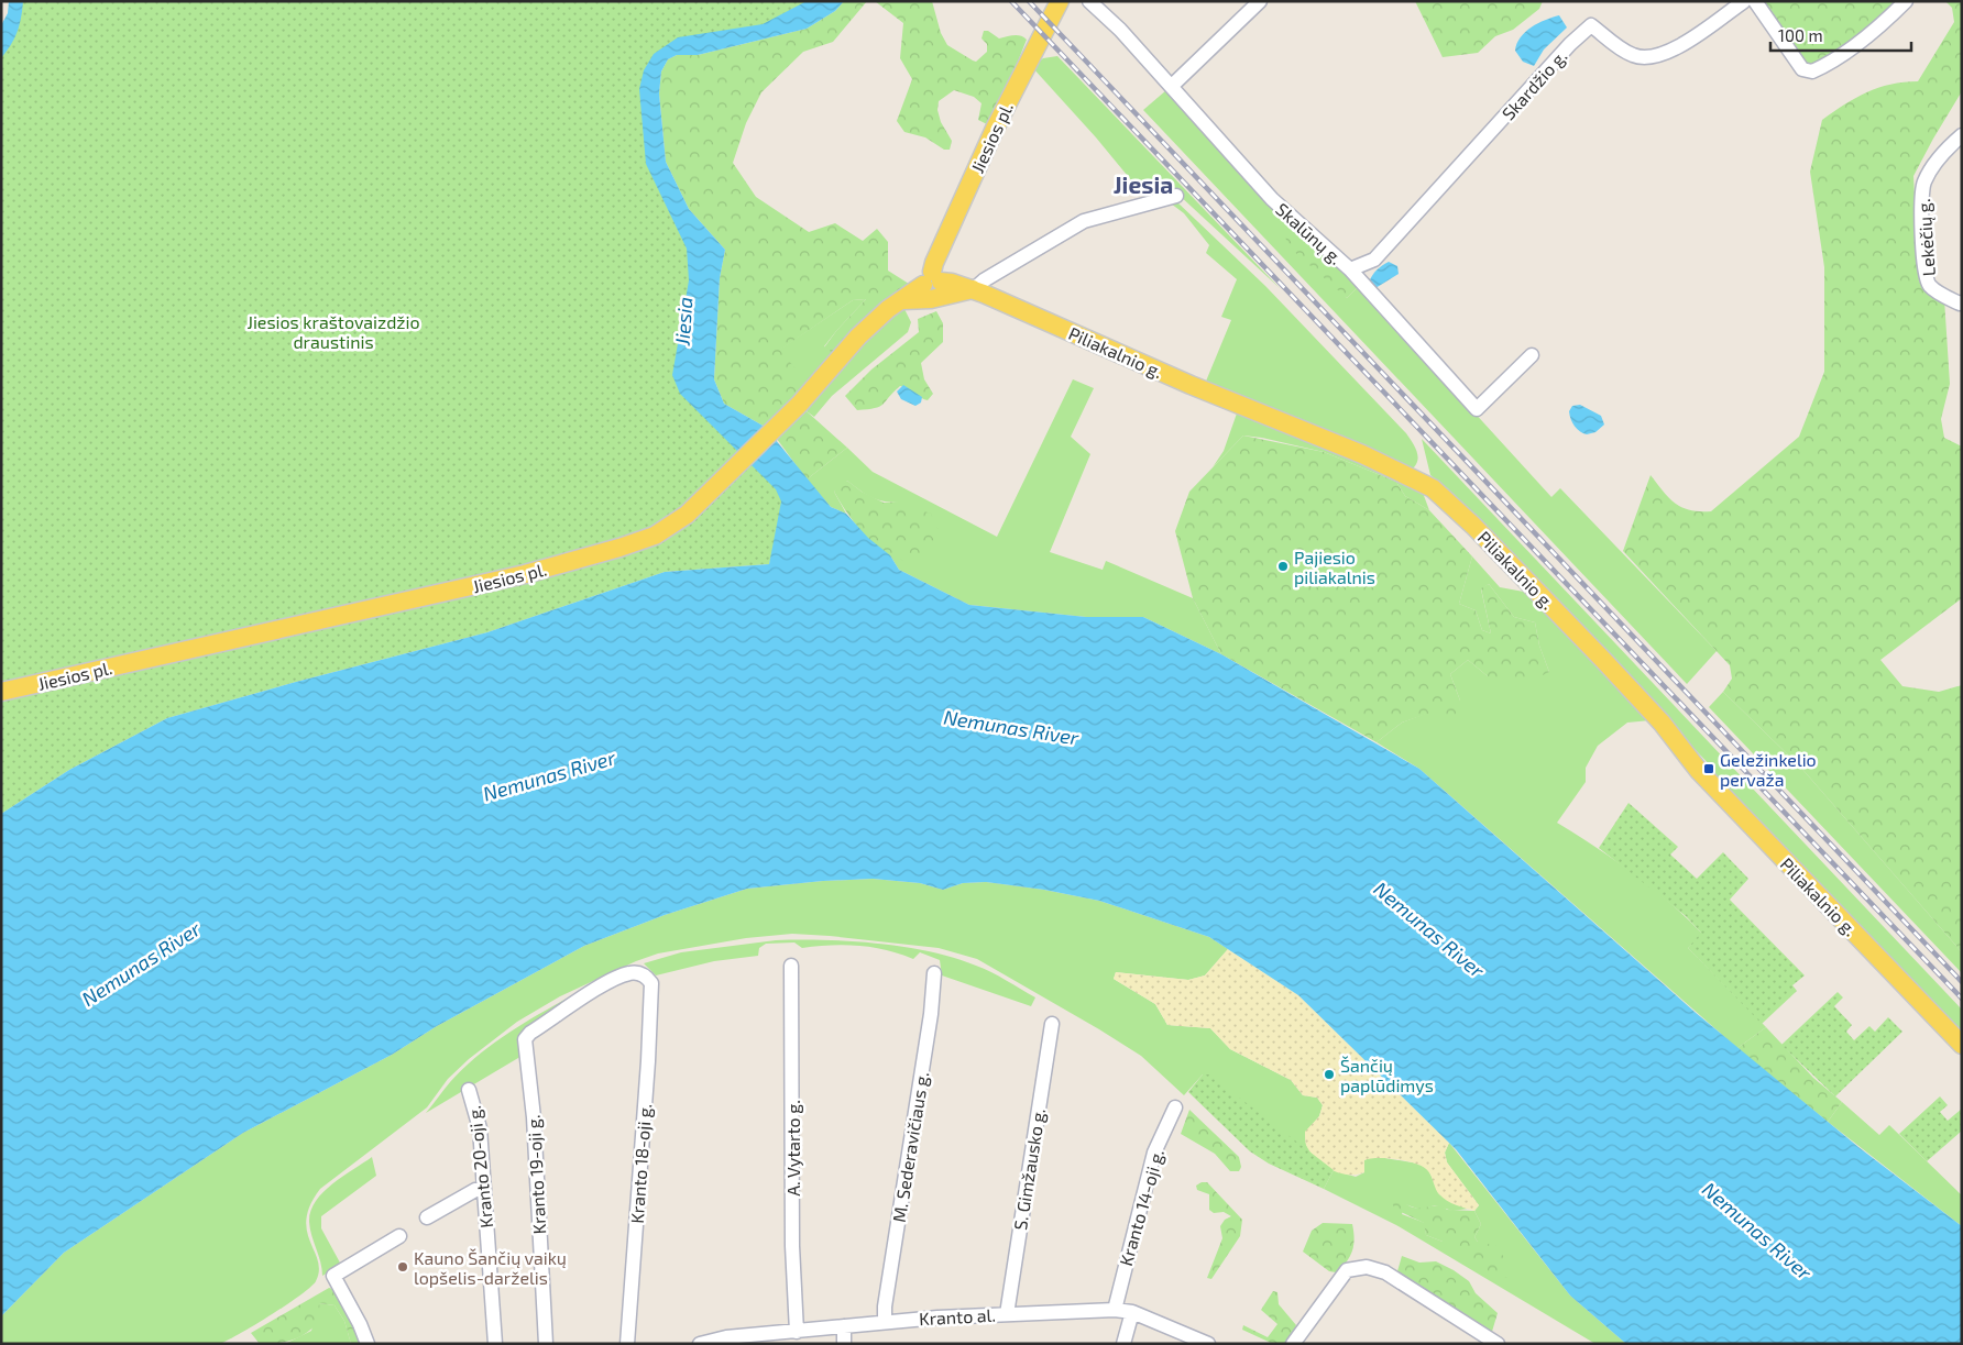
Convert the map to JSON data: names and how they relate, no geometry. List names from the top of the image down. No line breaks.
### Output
{"streets":{"main road":["Jiesios pl.","Piliakalnio g."],"street":["Skardžio g.","Skalūnų g.","Lekėčių g.","M. Sederavičiaus g.","A. Vytarto g.","Kranto 18-oji g.","Kranto 20-oji g.","S. Gimžausko g.","Kranto 19-oji g.","Kranto 14-oji g.","Kranto al."]},"crossings":[["Skardžio g.","Skalūnų g."],["Jiesios pl.","Piliakalnio g."],["M. Sederavičiaus g.","Kranto al."],["A. Vytarto g.","Kranto al."],["Kranto 18-oji g.","Kranto 19-oji g."],["S. Gimžausko g.","Kranto al."],["Kranto 14-oji g.","Kranto al."]],"districts":["Jiesia"],"water":["Jiesia","Nemunas River"],"parks":["Jiesios kraštovaizdžio draustinis"],"places":{"other":["Pajiesio piliakalnis","Šančių paplūdimys","Kauno Šančių vaikų lopšelis-darželis"],"transit":["Geležinkelio pervaža"]},"scale_bar":"100 m"}
